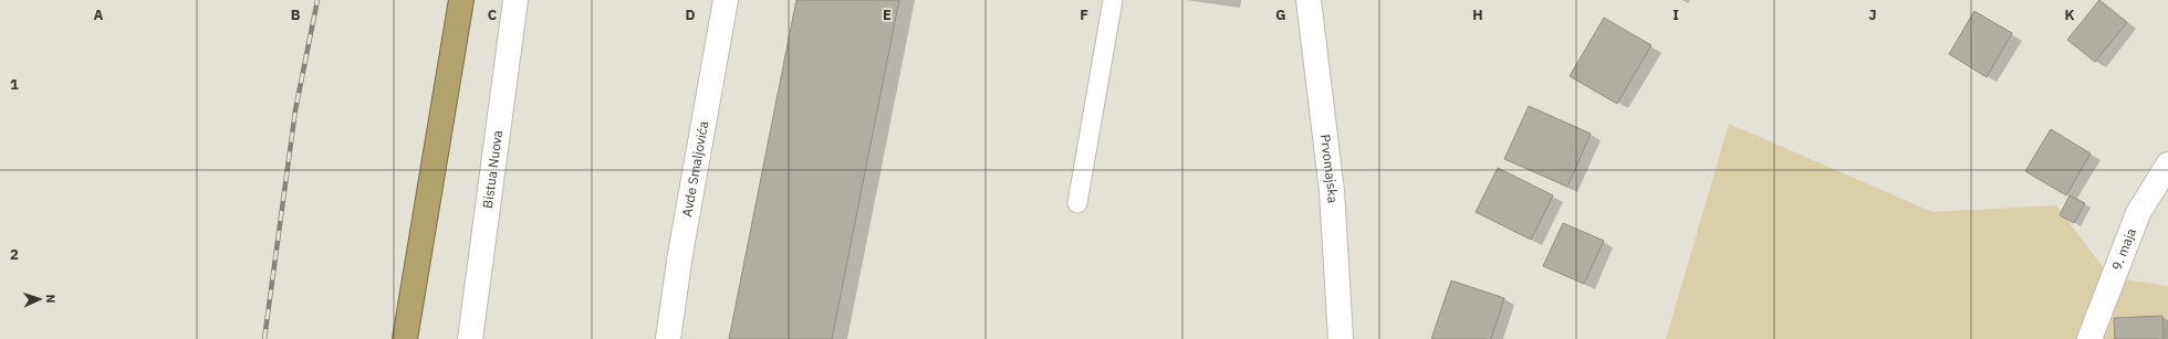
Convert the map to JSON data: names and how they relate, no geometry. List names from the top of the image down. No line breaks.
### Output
{"streets":{"street":["Bistua Nuova","Avde Smaljovića","Prvomajska","9. maja"]},"north":"right","grid":{"columns":["A","B","C","D","E","F","G","H","I","J","K"],"rows":["1","2"]}}
